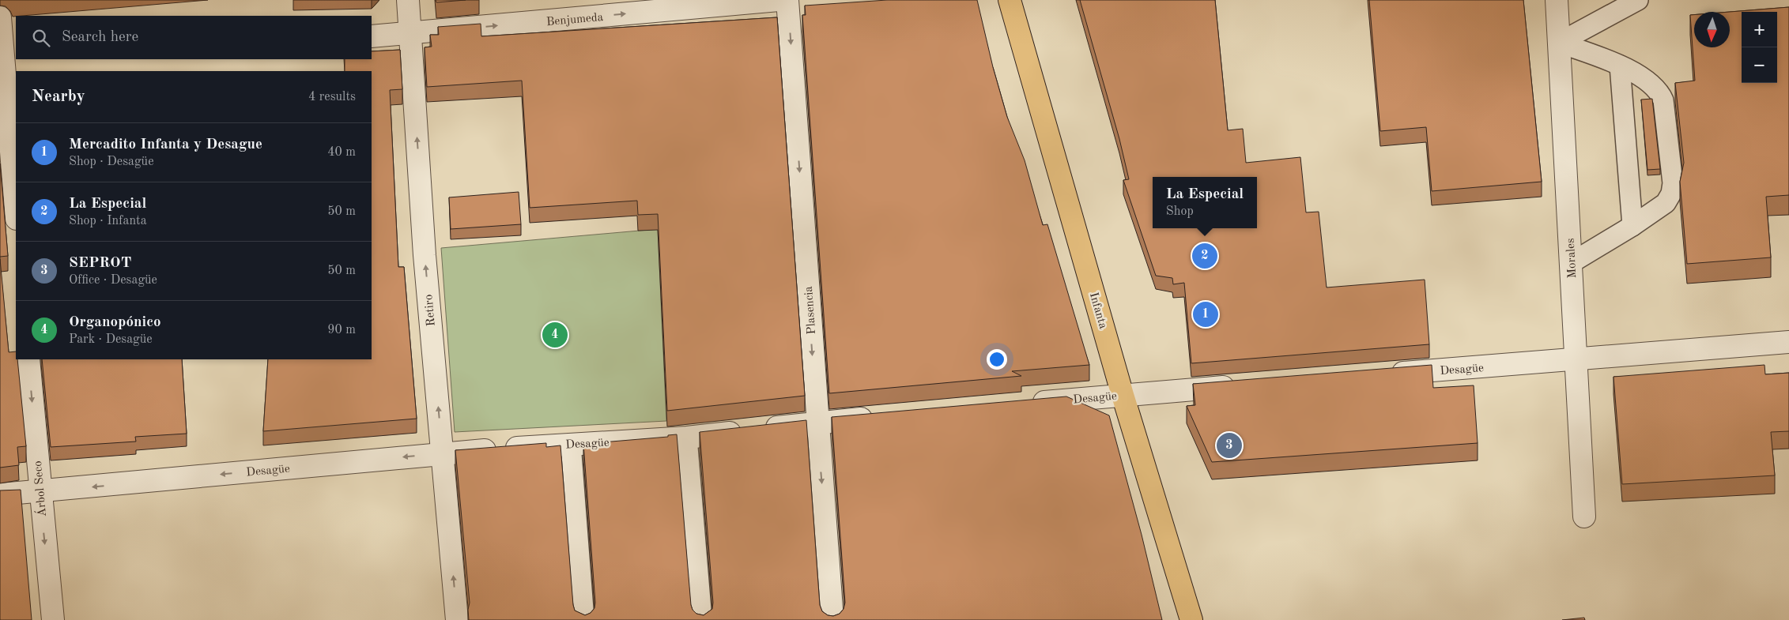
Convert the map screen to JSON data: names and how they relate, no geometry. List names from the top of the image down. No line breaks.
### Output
{"streets":{"main road":["Infanta"],"street":["Benjumeda","Morales","Retiro","Plasencia","Desagüe","Árbol Seco"]},"crossings":[["Benjumeda","Retiro"],["Morales","Desagüe"],["Retiro","Desagüe"],["Plasencia","Desagüe"],["Infanta","Desagüe"],["Desagüe","Árbol Seco"]],"one_way":["Benjumeda","Retiro","Plasencia","Árbol Seco"],"north":"bottom","page":{"map_buttons":["+","−"],"search":"Search here","heading":["Nearby","4 results"],"list":[{"mark":"1","name":"Mercadito Infanta y Desague","note":"Shop · Desagüe","value":"40 m"},{"mark":"2","name":"La Especial","note":"Shop · Infanta","value":"50 m"},{"mark":"3","name":"SEPROT","note":"Office · Desagüe","value":"50 m"},{"mark":"4","name":"Organopónico","note":"Park · Desagüe","value":"90 m"}],"popup":["La Especial","Shop"],"pins":["2","1","4","3"]}}
